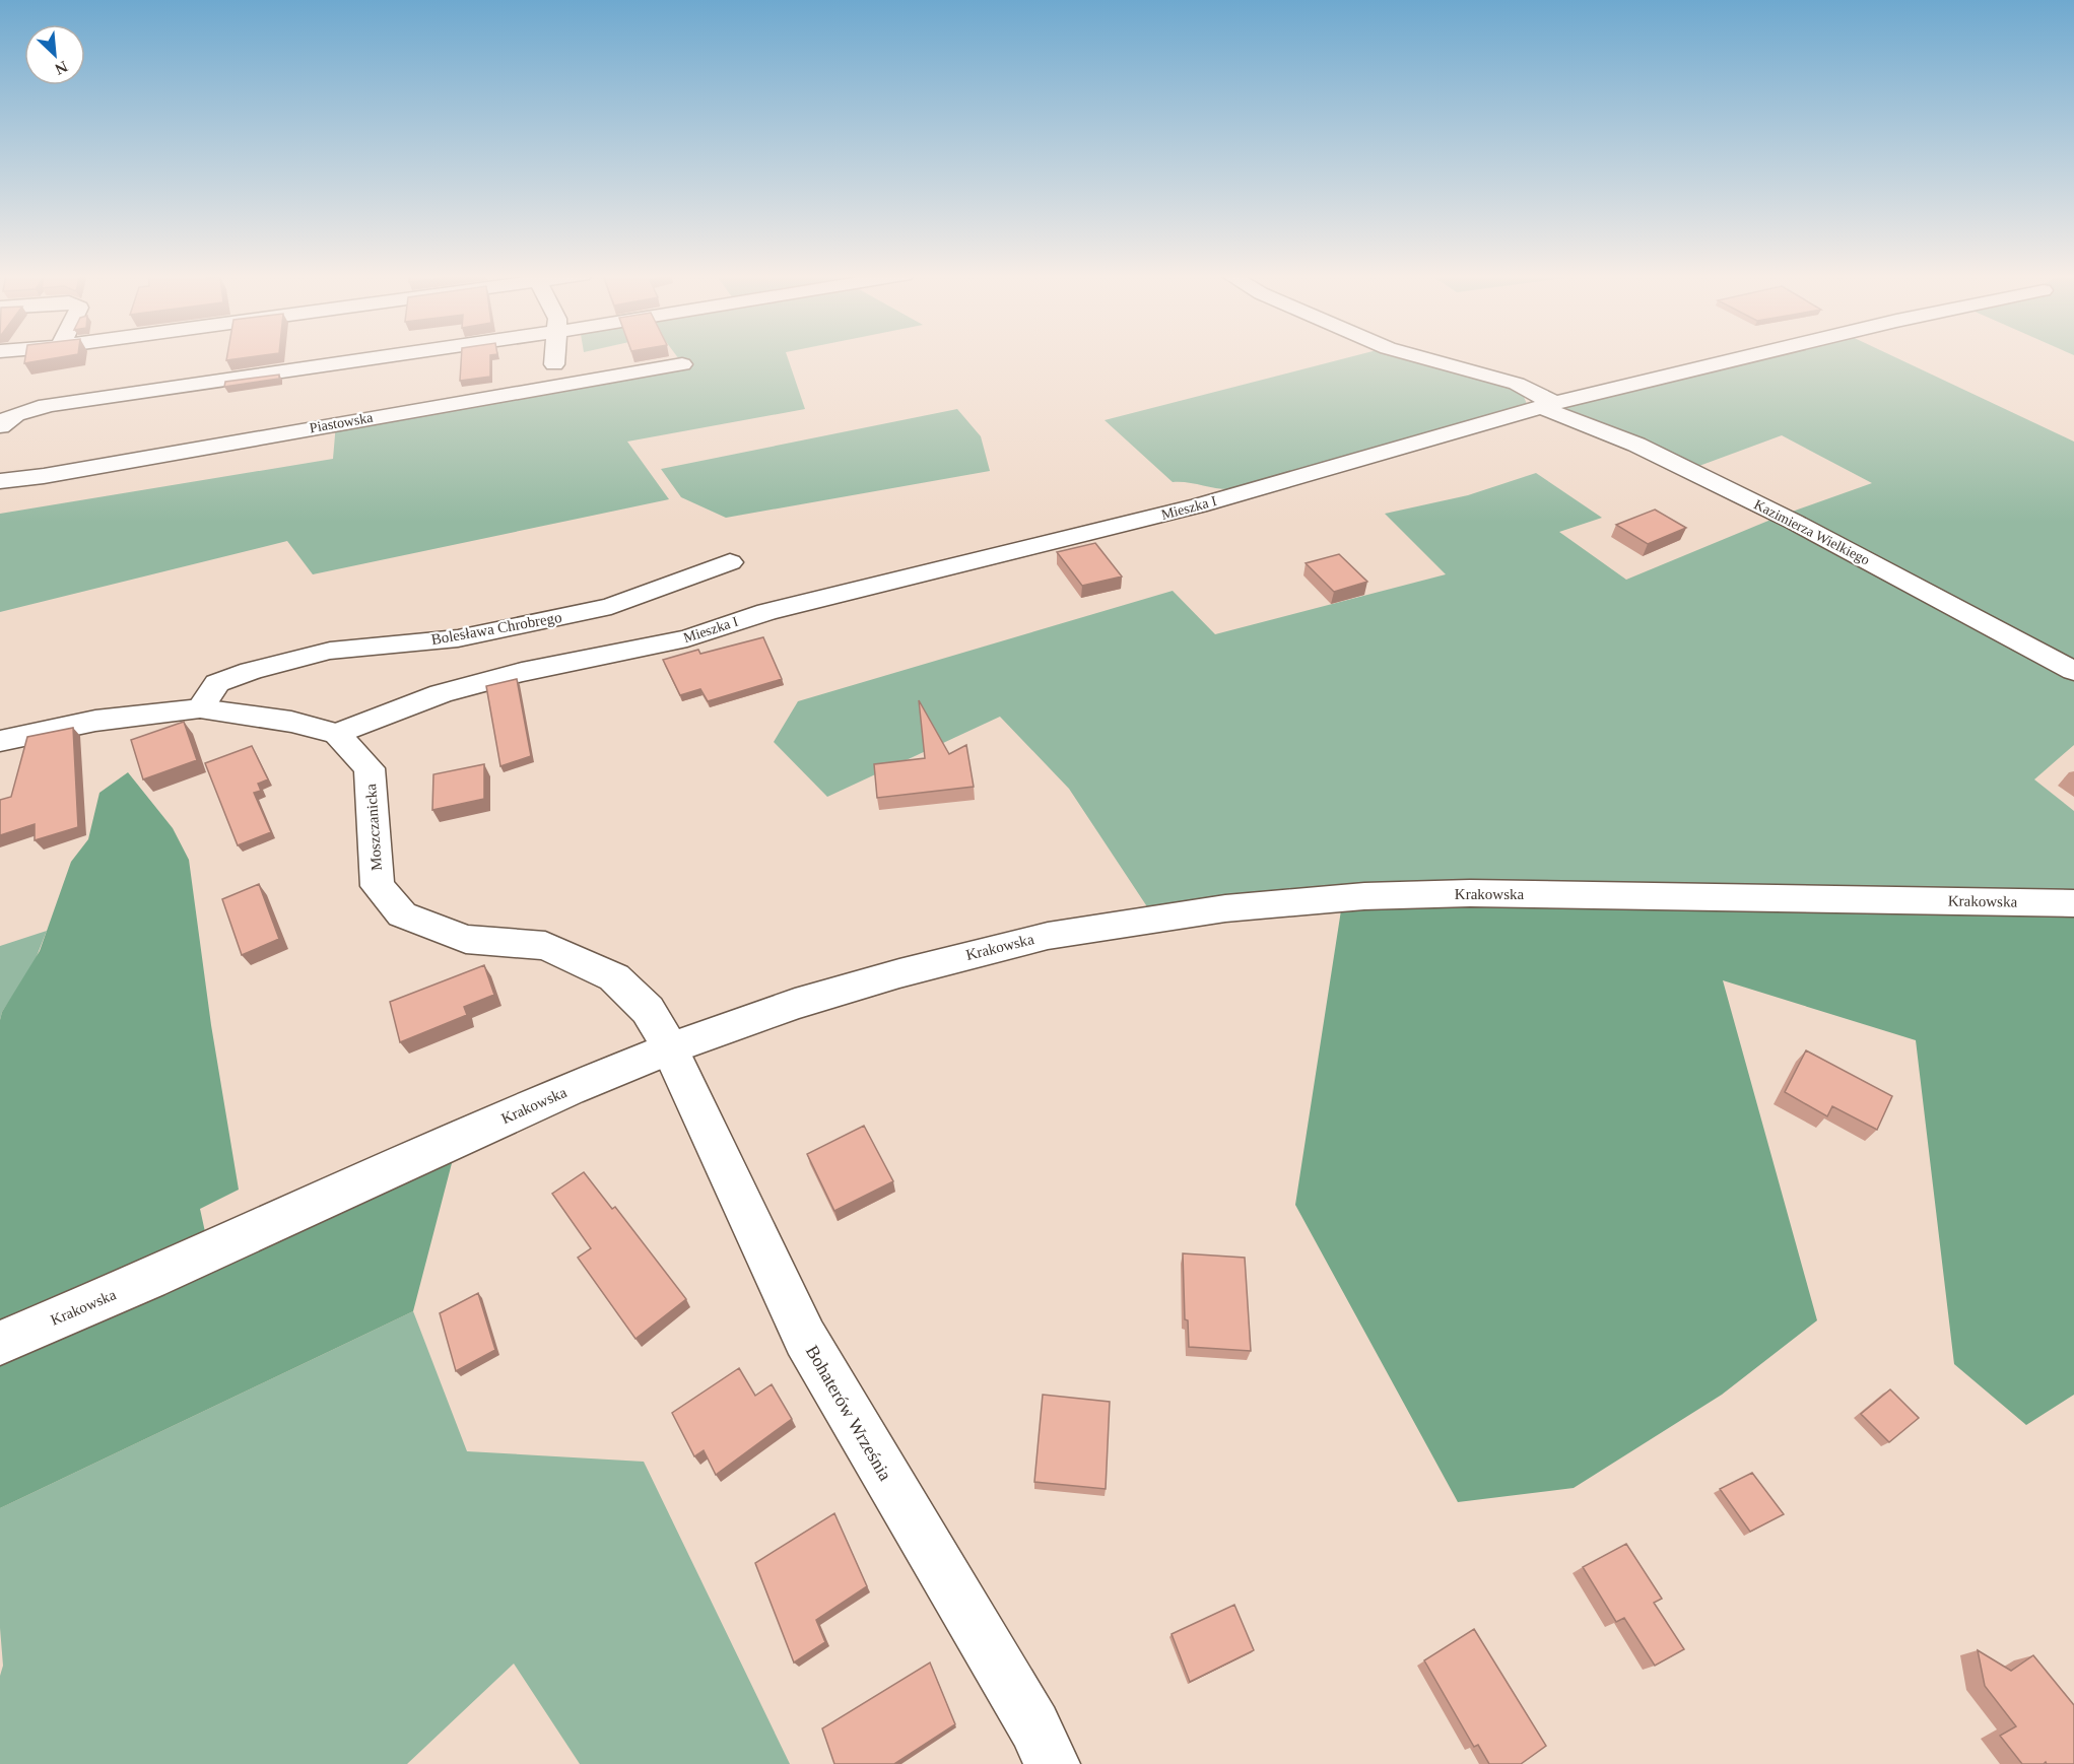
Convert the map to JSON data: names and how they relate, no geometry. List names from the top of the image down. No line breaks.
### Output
{"streets":{"street":["Piastowska","Mieszka I","Kazimierza Wielkiego","Bolesława Chrobrego","Moszczanicka","Krakowska","Bohaterów Września"]},"crossings":[["Mieszka I","Kazimierza Wielkiego"],["Mieszka I","Moszczanicka"],["Moszczanicka","Krakowska"],["Moszczanicka","Bohaterów Września"],["Krakowska","Bohaterów Września"]],"north":"bottom right"}
